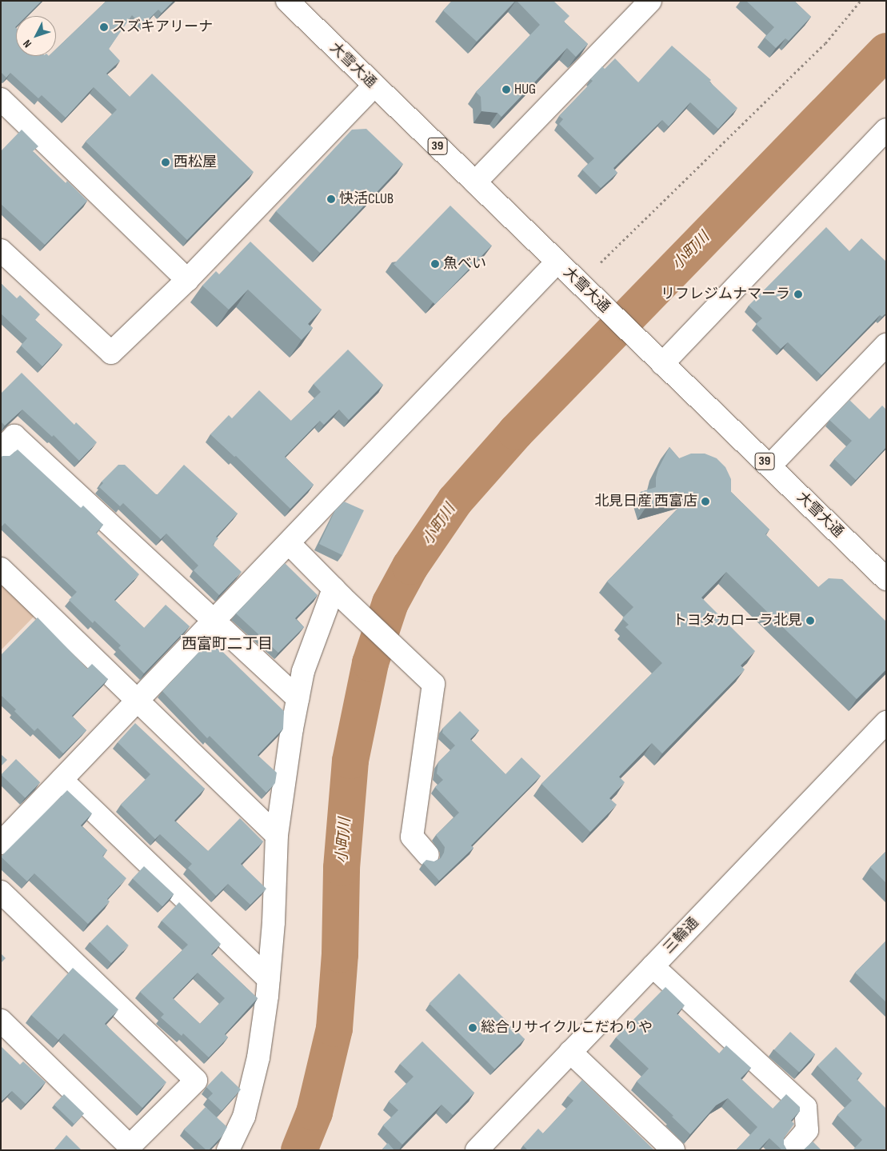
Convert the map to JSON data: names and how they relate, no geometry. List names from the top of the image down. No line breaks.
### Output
{"streets":{"main road":["大雪大通","39","三輪通"]},"districts":["西富町二丁目"],"water":["小町川"],"places":["スズキアリーナ","HUG","西松屋","快活CLUB","魚べい","リフレジムナマーラ","北見日産 西富店","トヨタカローラ北見","総合リサイクルこだわりや"],"north":"bottom left"}
